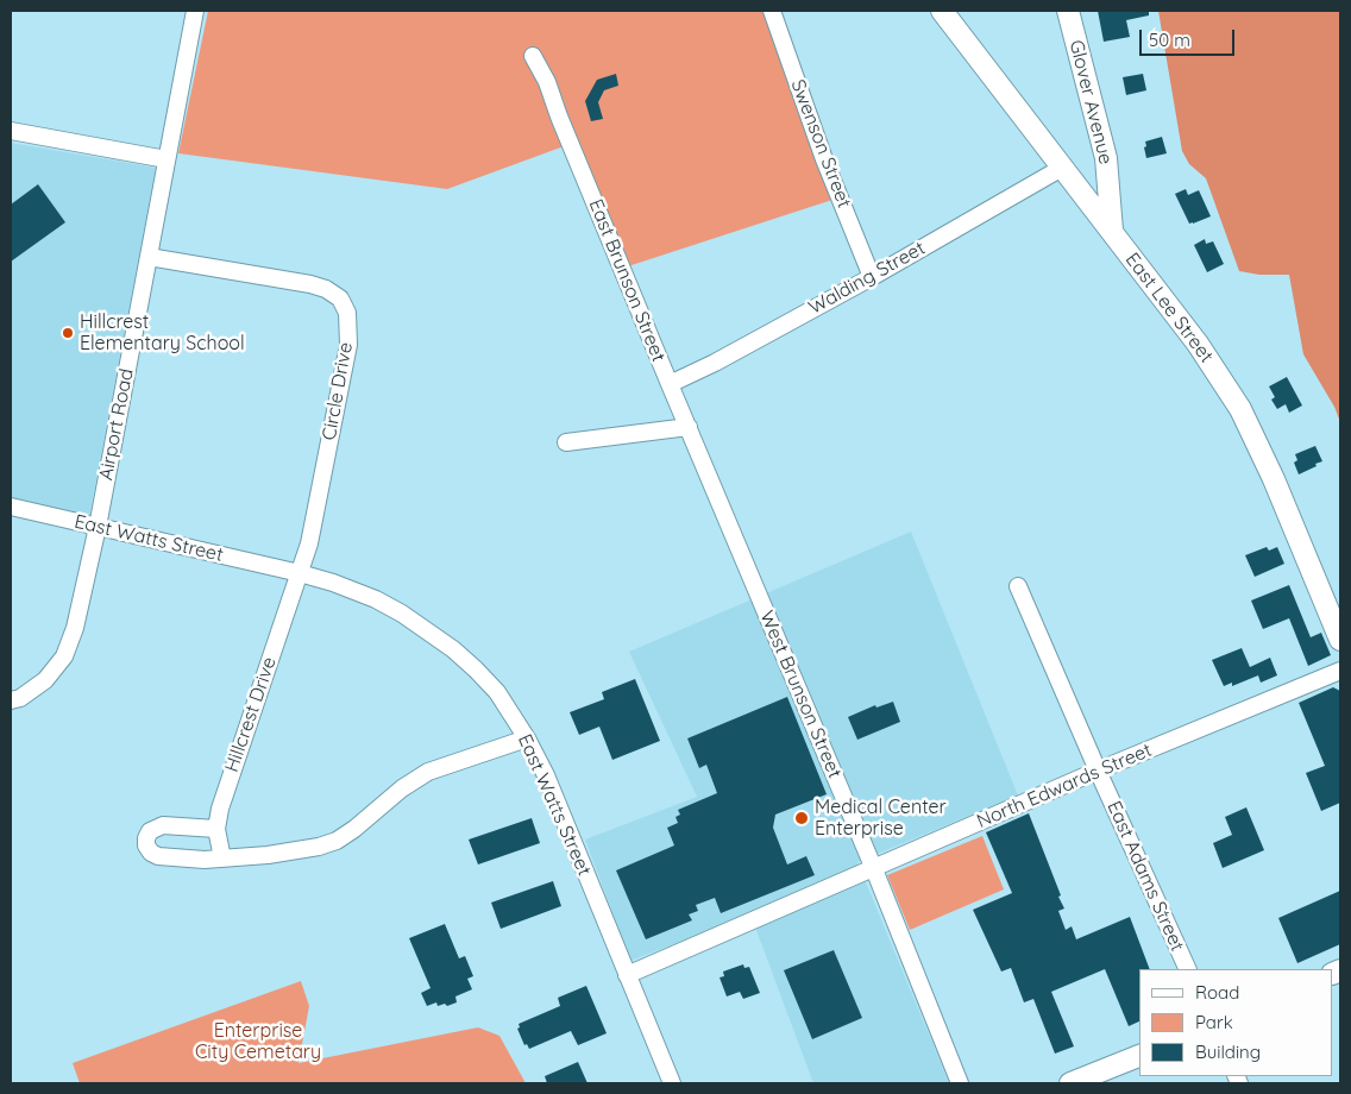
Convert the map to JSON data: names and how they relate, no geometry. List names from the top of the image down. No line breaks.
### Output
{"streets":{"main road":["Glover Avenue","East Lee Street"],"street":["Swenson Street","Walding Street","East Brunson Street","Circle Drive","Airport Road","East Watts Street","West Brunson Street","Hillcrest Drive","North Edwards Street","East Adams Street"]},"crossings":[["Glover Avenue","East Lee Street"],["Swenson Street","Walding Street"],["Walding Street","East Brunson Street"],["Walding Street","East Lee Street"],["East Brunson Street","West Brunson Street"],["Circle Drive","Airport Road"],["Circle Drive","East Watts Street"],["Circle Drive","Hillcrest Drive"],["Airport Road","East Watts Street"],["East Watts Street","Hillcrest Drive"],["East Watts Street","North Edwards Street"],["West Brunson Street","North Edwards Street"],["North Edwards Street","East Adams Street"]],"parks":["Enterprise City Cemetary"],"places":["Hillcrest Elementary School","Medical Center Enterprise"],"legend":["Road","Park","Building"],"scale_bar":"50 m"}
